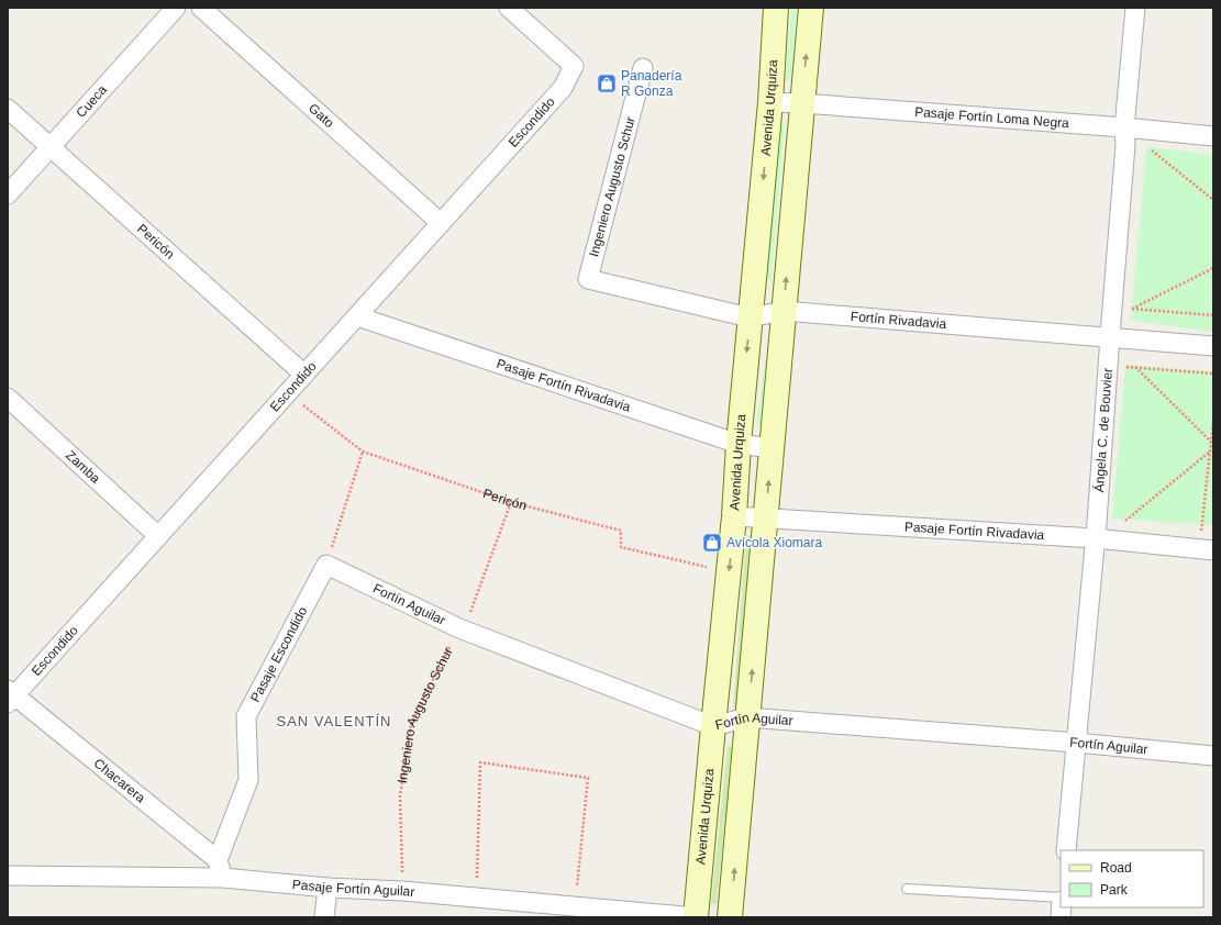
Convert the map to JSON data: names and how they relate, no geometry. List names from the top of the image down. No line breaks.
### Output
{"streets":{"main road":["Avenida Urquiza"],"street":["Cueca","Gato","Pasaje Fortín Loma Negra","Escondido","Ingeniero Augusto Schur","Pericón","Fortín Rivadavia","Pasaje Fortín Rivadavia","Ángela C. de Bouvier","Zamba","Fortín Aguilar","Pasaje Escondido","Chacarera","Pasaje Fortín Aguilar"]},"crossings":[["Cueca","Pericón"],["Avenida Urquiza","Pasaje Fortín Loma Negra"],["Avenida Urquiza","Pericón"],["Avenida Urquiza","Fortín Rivadavia"],["Avenida Urquiza","Pasaje Fortín Rivadavia"],["Avenida Urquiza","Fortín Aguilar"],["Avenida Urquiza","Pasaje Fortín Aguilar"],["Gato","Escondido"],["Pasaje Fortín Loma Negra","Ángela C. de Bouvier"],["Escondido","Pericón"],["Escondido","Pasaje Fortín Rivadavia"],["Escondido","Zamba"],["Escondido","Chacarera"],["Ingeniero Augusto Schur","Pericón"],["Ingeniero Augusto Schur","Fortín Rivadavia"],["Ingeniero Augusto Schur","Fortín Aguilar"],["Ingeniero Augusto Schur","Pasaje Fortín Aguilar"],["Fortín Rivadavia","Ángela C. de Bouvier"],["Pasaje Fortín Rivadavia","Ángela C. de Bouvier"],["Ángela C. de Bouvier","Fortín Aguilar"],["Fortín Aguilar","Pasaje Escondido"],["Pasaje Escondido","Chacarera"]],"districts":["SAN VALENTÍN"],"places":{"shop":["Panadería R Gonza","Avícola Xiomara"]},"legend":["Road","Park"]}
